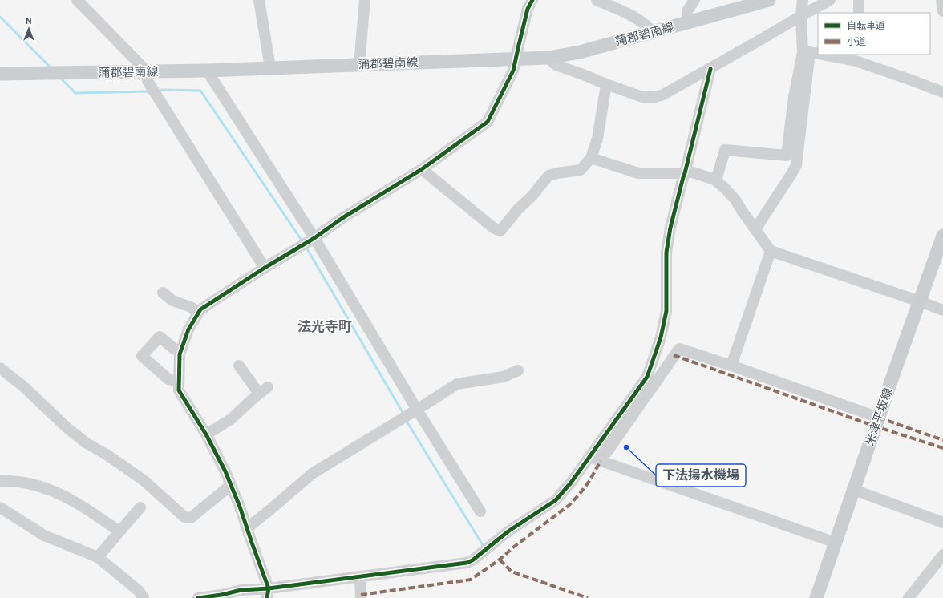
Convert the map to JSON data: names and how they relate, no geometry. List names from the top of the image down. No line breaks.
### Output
{"streets":{"main road":["蒲郡碧南線","米津平坂線"]},"districts":["法光寺町"],"places":["下法揚水機場"],"legend":["自転車道","小道"],"north":"top"}
